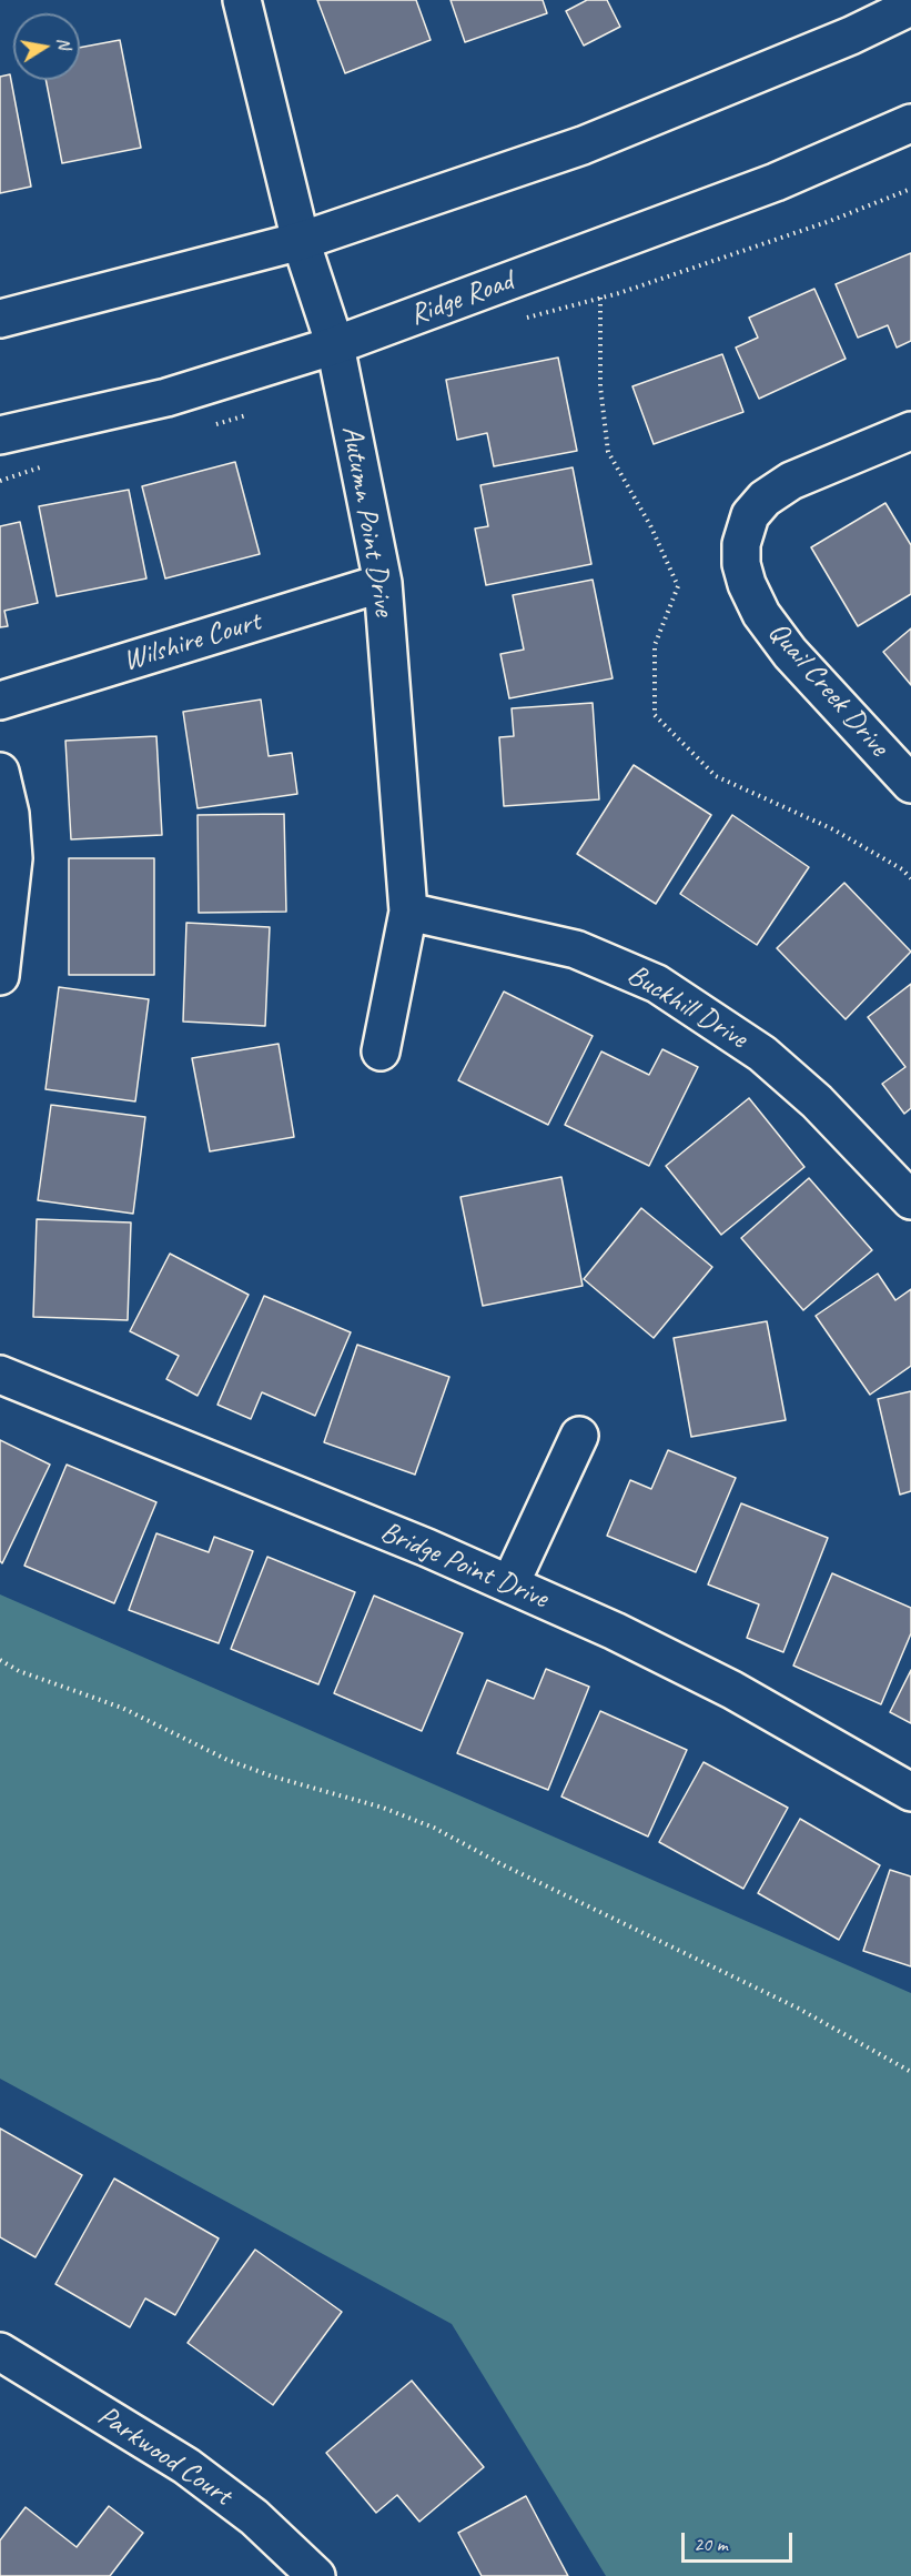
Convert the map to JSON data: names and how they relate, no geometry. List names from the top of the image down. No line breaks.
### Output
{"streets":{"street":["Ridge Road","Autumn Point Drive","Wilshire Court","Quail Creek Drive","Buckhill Drive","Bridge Point Drive","Parkwood Court"]},"crossings":[["Ridge Road","Autumn Point Drive"],["Autumn Point Drive","Wilshire Court"],["Autumn Point Drive","Buckhill Drive"]],"scale_bar":"20 m","north":"right"}
